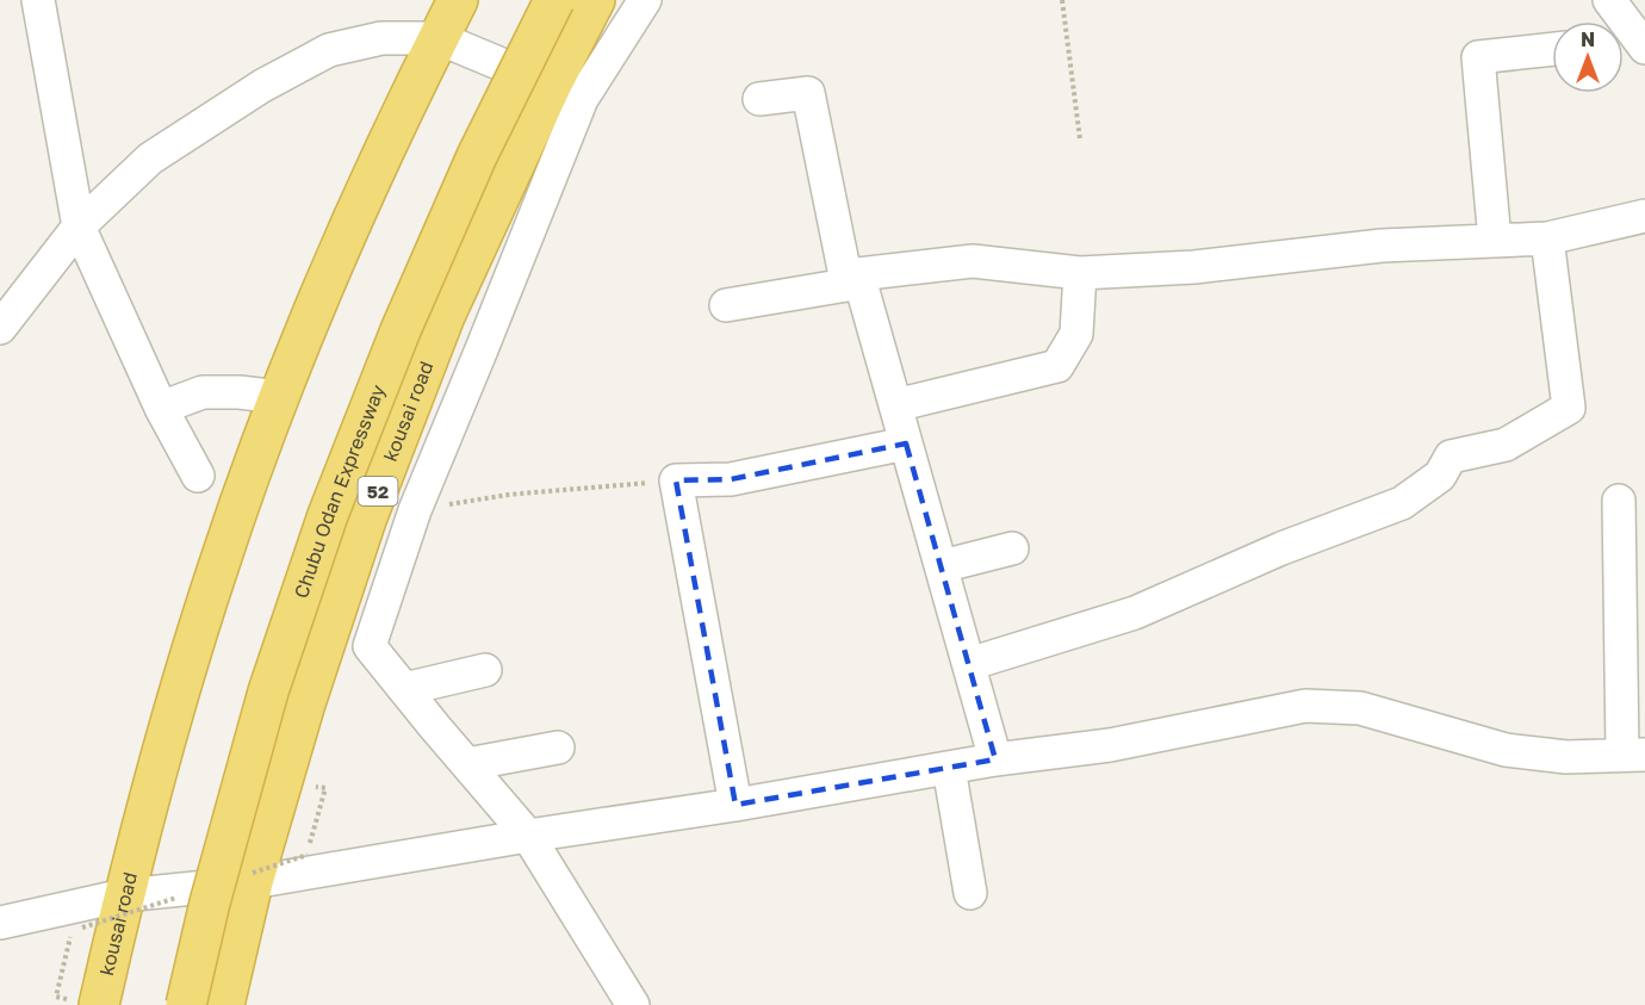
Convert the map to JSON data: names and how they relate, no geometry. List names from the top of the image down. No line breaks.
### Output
{"streets":{"highway":["kousai road","Chubu Odan Expressway","52"]},"north":"top"}
